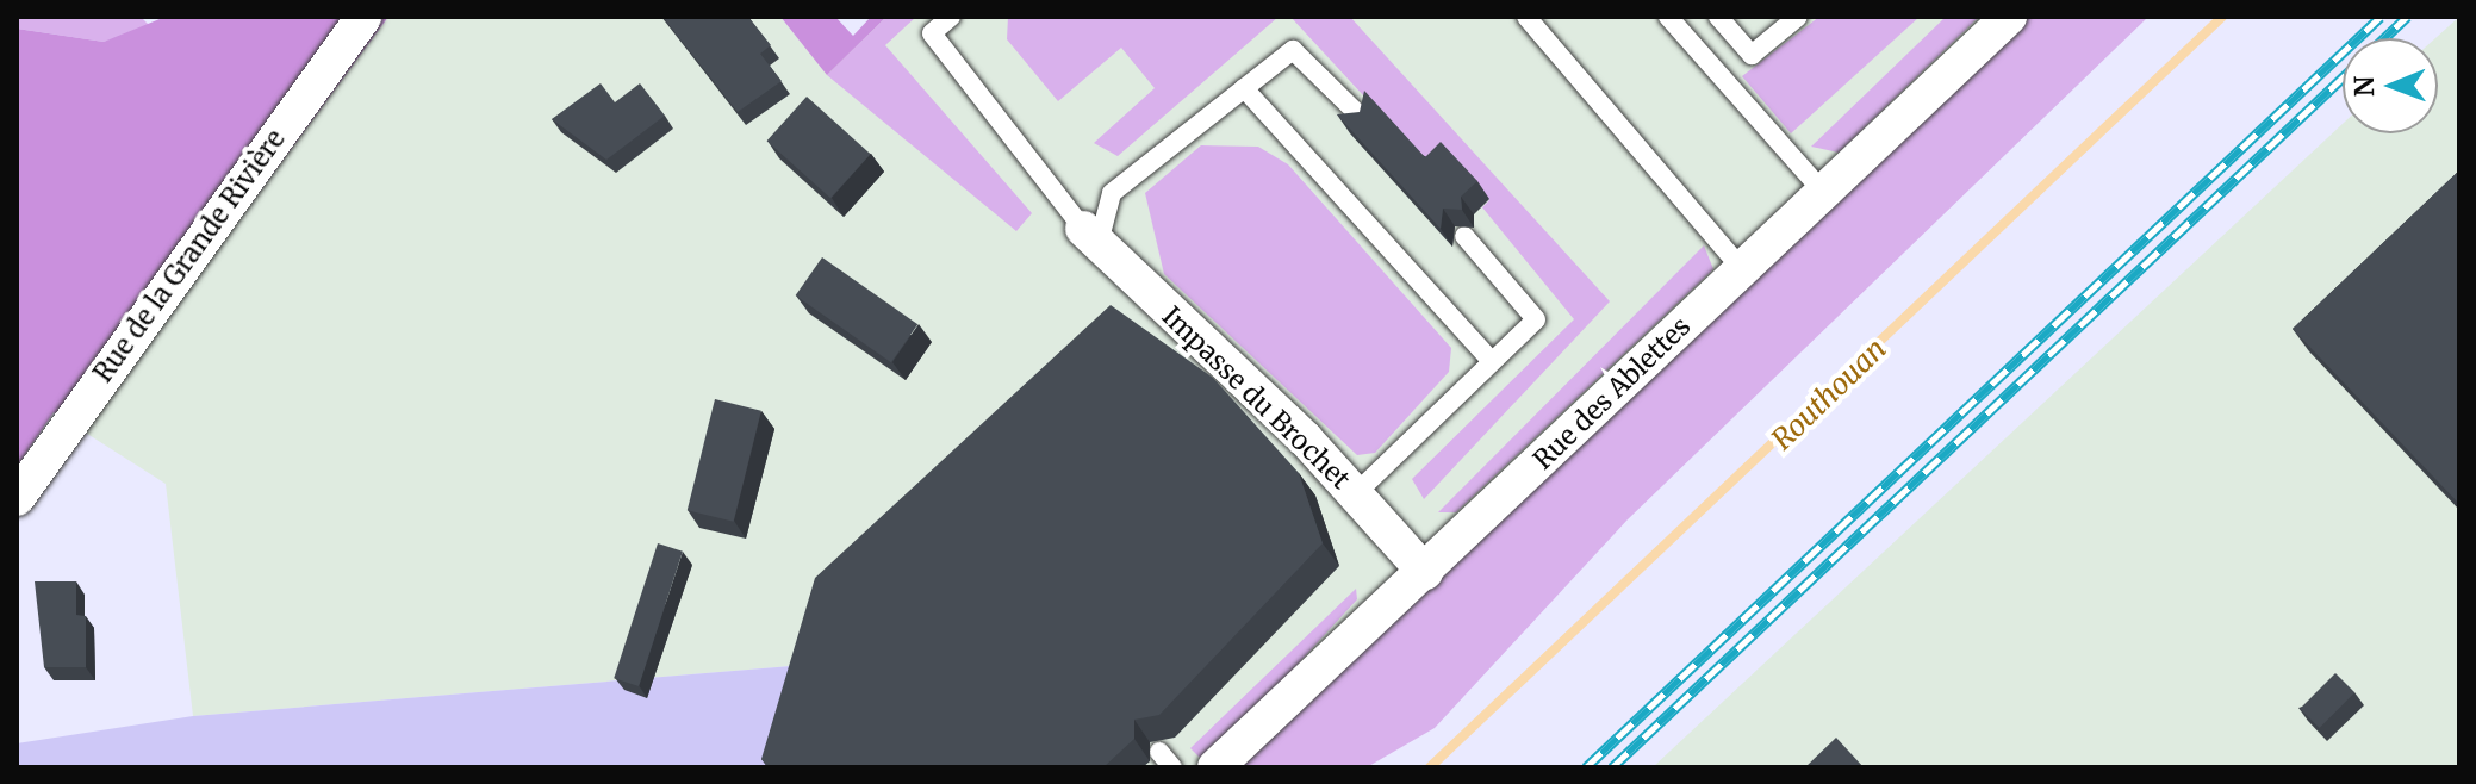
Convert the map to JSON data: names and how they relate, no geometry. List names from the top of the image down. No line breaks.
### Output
{"streets":{"street":["Rue de la Grande Rivière","Rue des Ablettes","Impasse du Brochet"]},"crossings":[["Rue des Ablettes","Impasse du Brochet"]],"water":["Routhouan"],"north":"left"}
